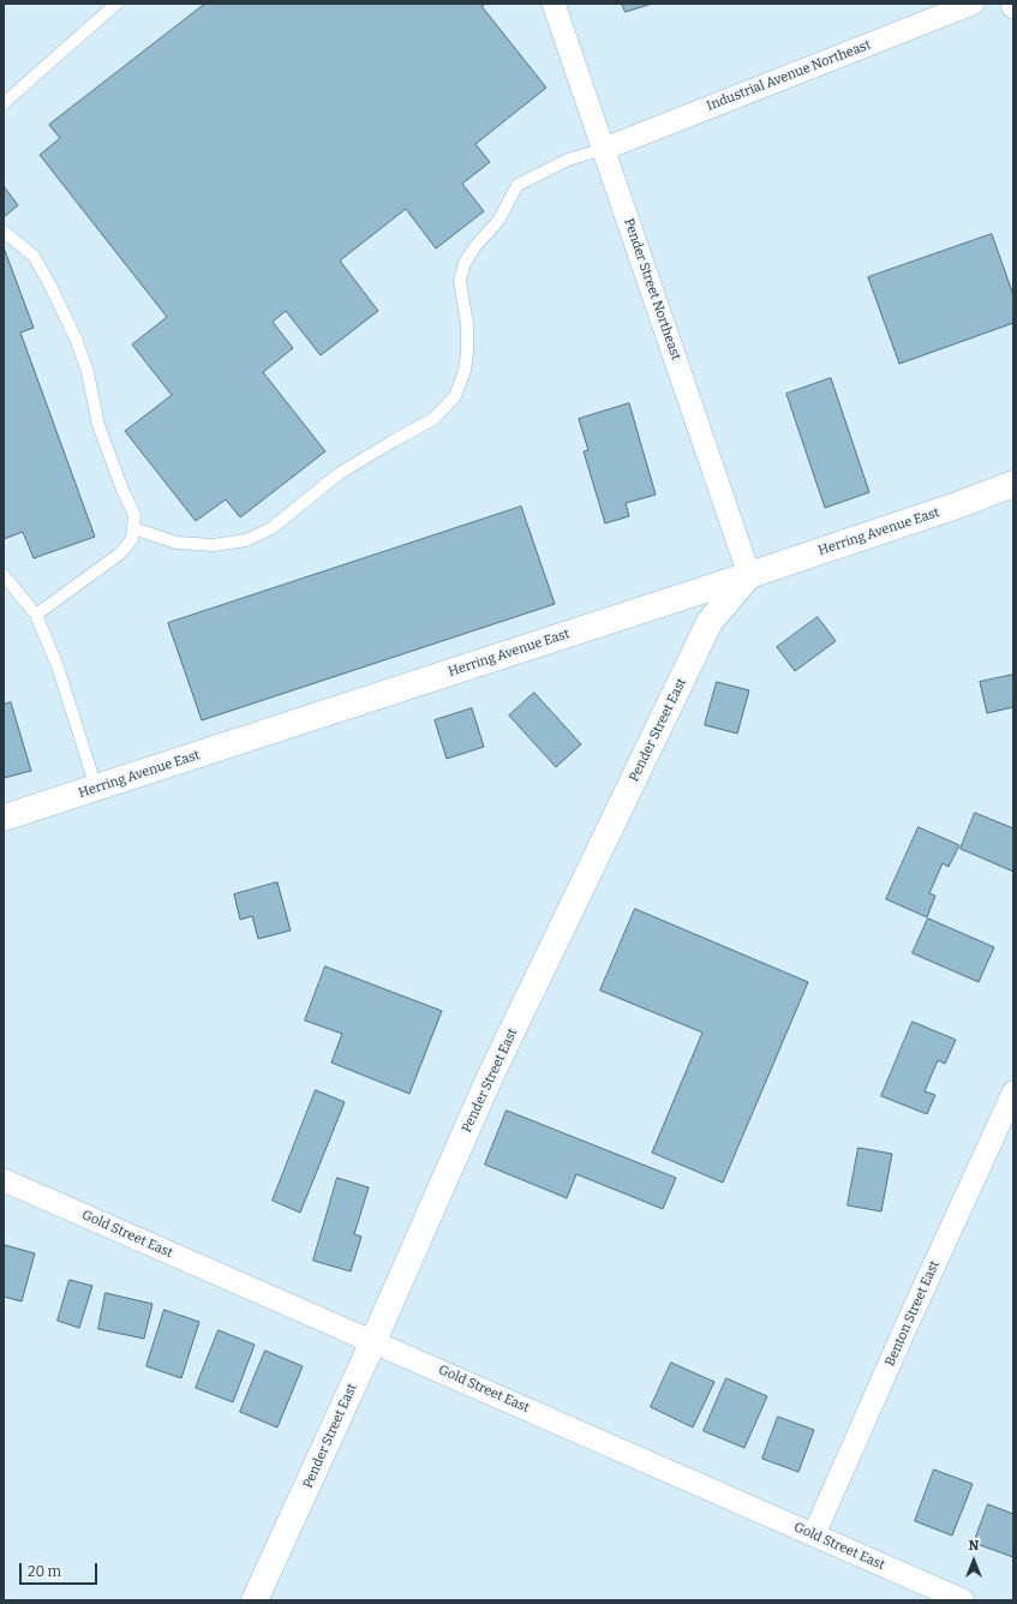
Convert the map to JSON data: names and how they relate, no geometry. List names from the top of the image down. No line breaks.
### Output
{"streets":{"street":["Industrial Avenue Northeast","Pender Street Northeast","Herring Avenue East","Pender Street East","Gold Street East","Benton Street East"]},"crossings":[["Industrial Avenue Northeast","Pender Street Northeast"],["Pender Street Northeast","Herring Avenue East"],["Pender Street Northeast","Pender Street East"],["Herring Avenue East","Pender Street East"],["Pender Street East","Gold Street East"],["Gold Street East","Benton Street East"]],"scale_bar":"20 m","north":"top"}
